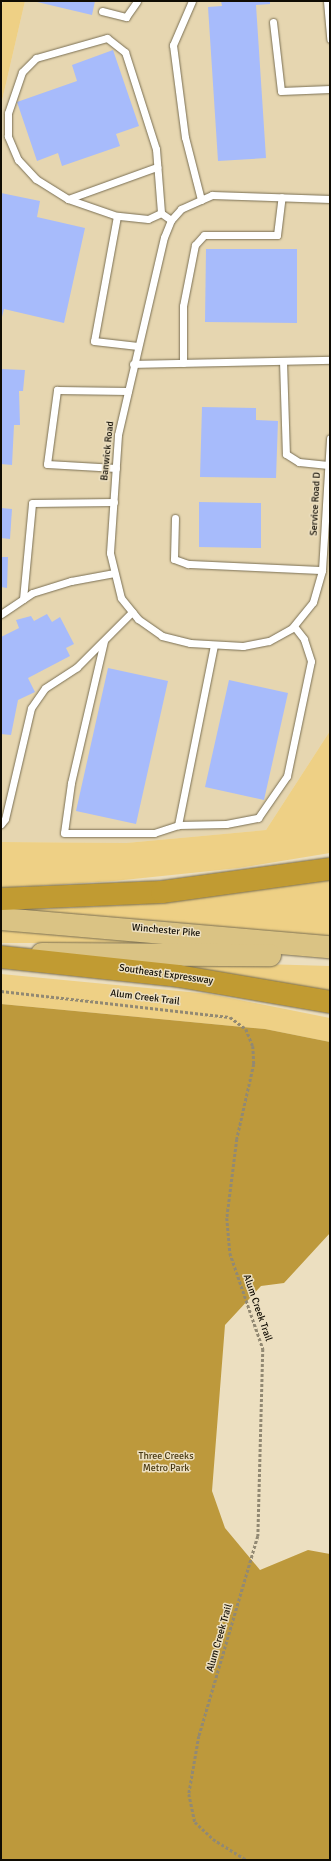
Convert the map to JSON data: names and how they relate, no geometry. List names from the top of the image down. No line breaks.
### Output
{"streets":{"highway":["Southeast Expressway"],"main road":["Winchester Pike"],"lane":["Banwick Road","Service Road D"],"path":["Alum Creek Trail"]},"crossings":[["Banwick Road","Service Road D"],["Winchester Pike","Southeast Expressway"]],"parks":["Three Creeks Metro Park"]}
